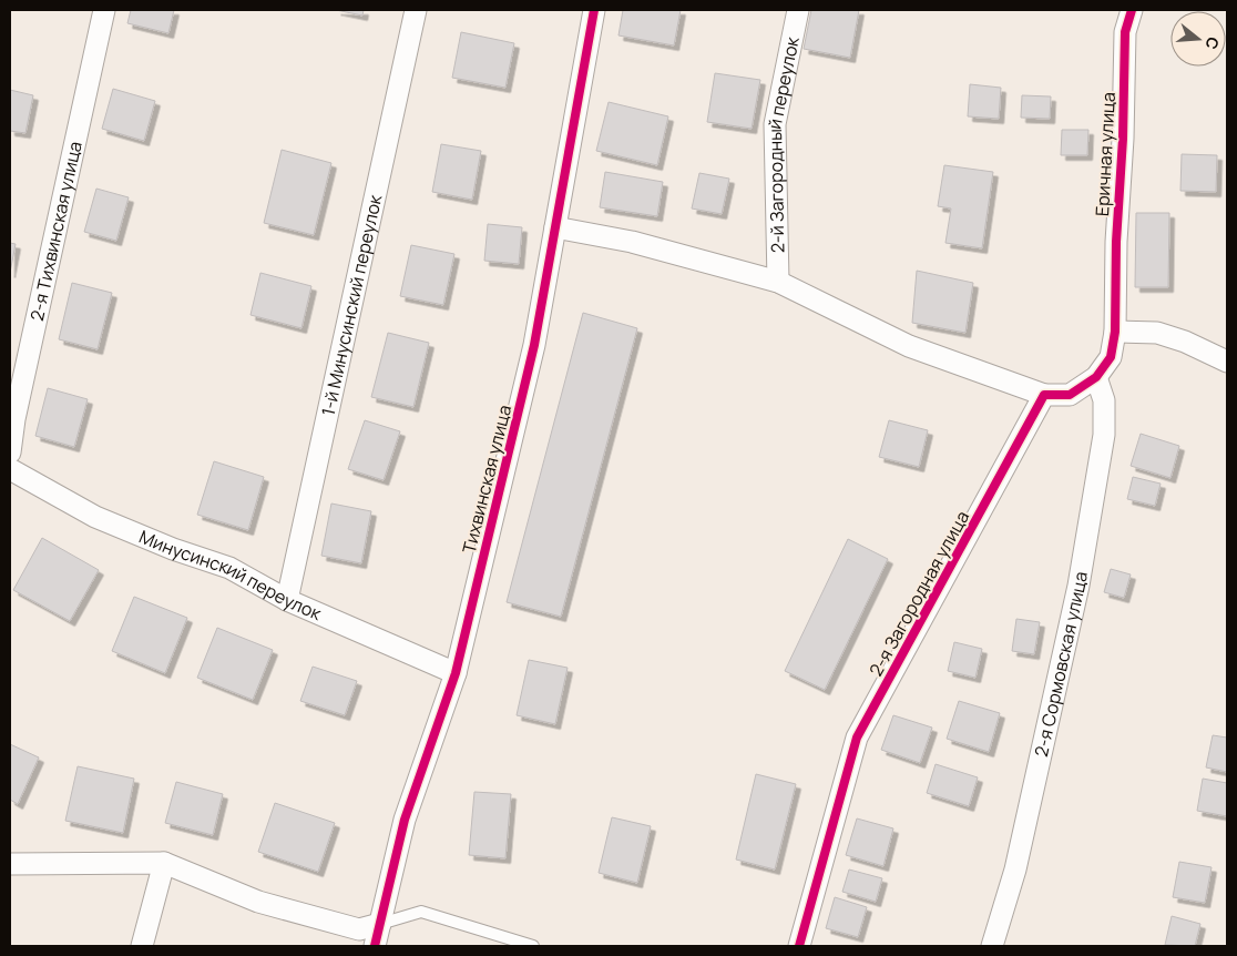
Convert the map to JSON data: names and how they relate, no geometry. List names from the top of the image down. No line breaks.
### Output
{"streets":{"street":["2-й Загородный переулок","Еричная улица","2-я Тихвинская улица","1-й Минусинский переулок","Тихвинская улица","Минусинский переулок","2-я Загородная улица","2-я Сормовская улица"]},"crossings":[["1-й Минусинский переулок","Минусинский переулок"],["Тихвинская улица","Минусинский переулок"]],"north":"right"}
